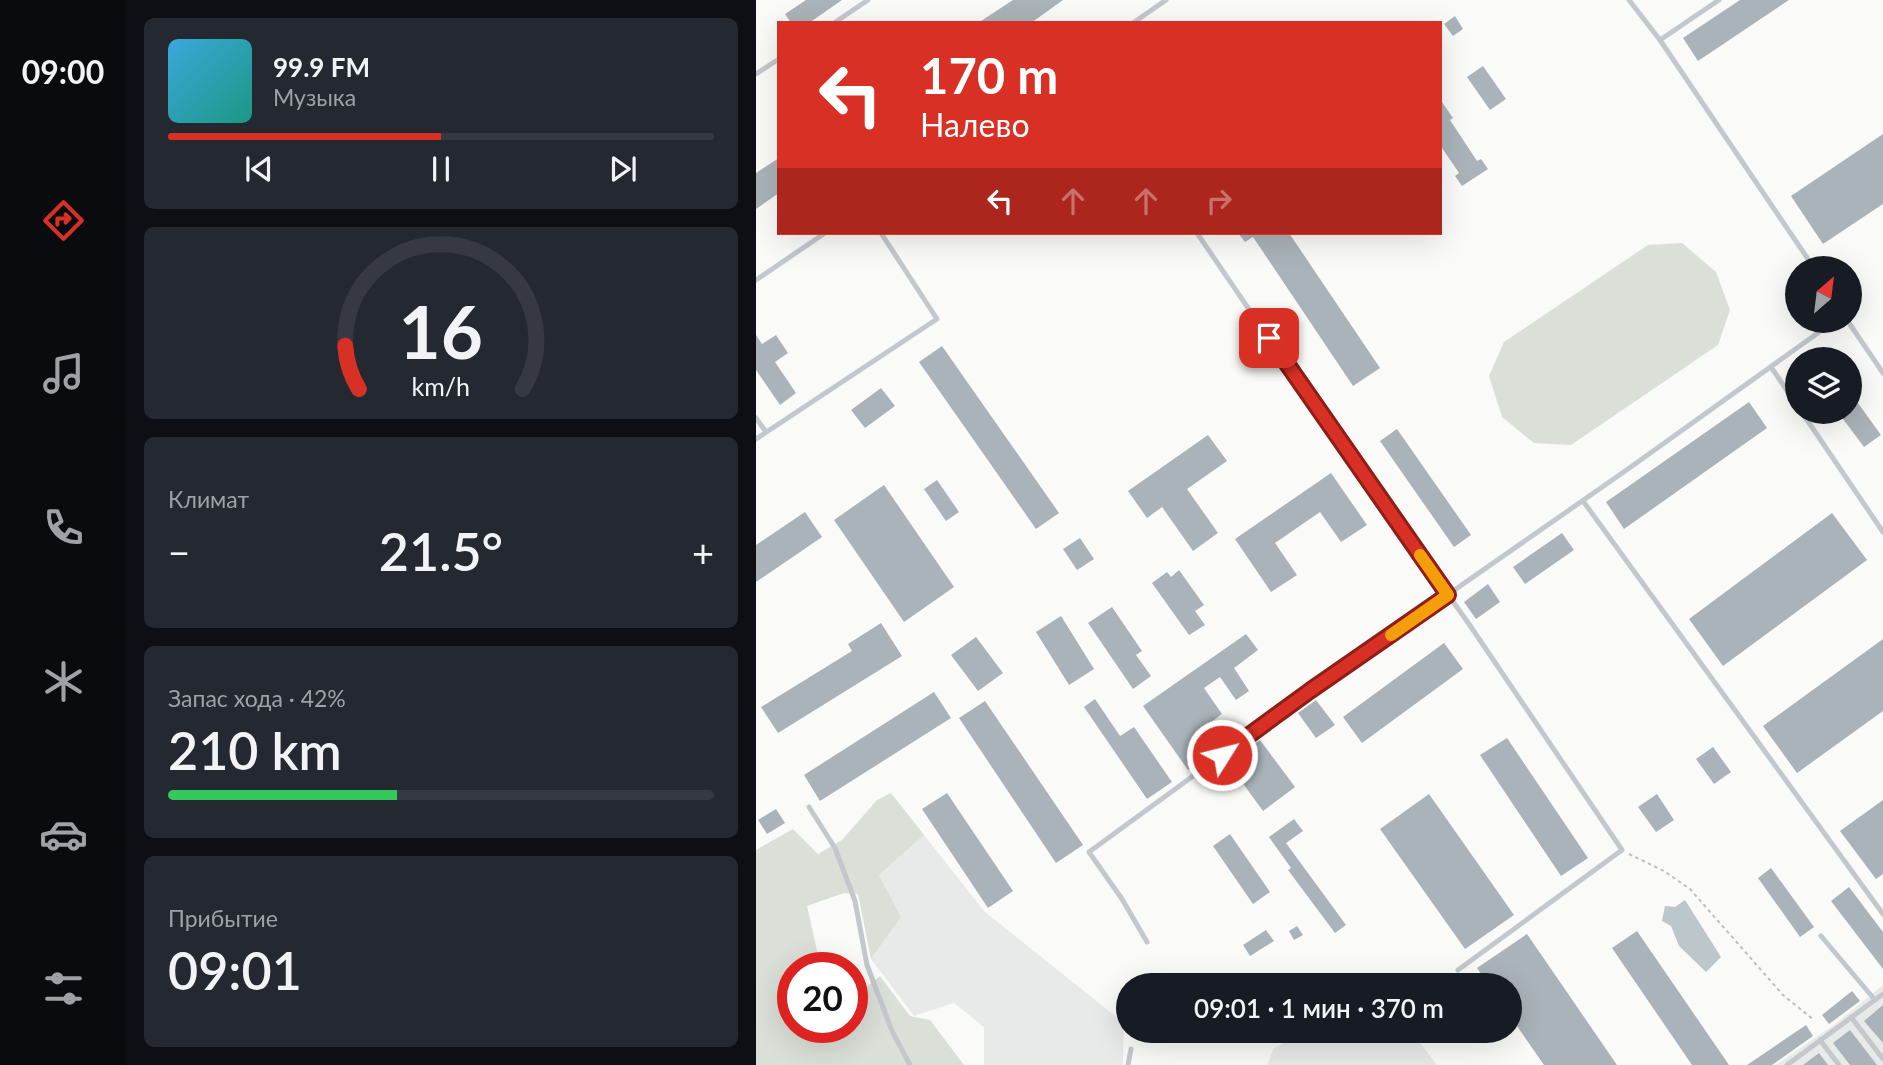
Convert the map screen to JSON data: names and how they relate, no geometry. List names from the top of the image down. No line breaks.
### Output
{"north":"top right","page":{"tabs":"09:00","turn":["170 m","Налево"],"song":["99.9 FM","Музыка"],"tile":["Климат",["Запас хода · 42%","210 km"],["Прибытие","09:01"]],"heat":["−","21.5°","+"],"limit":"20","trip":"09:01 · 1 мин · 370 m","gauge":["16","km/h"]}}
